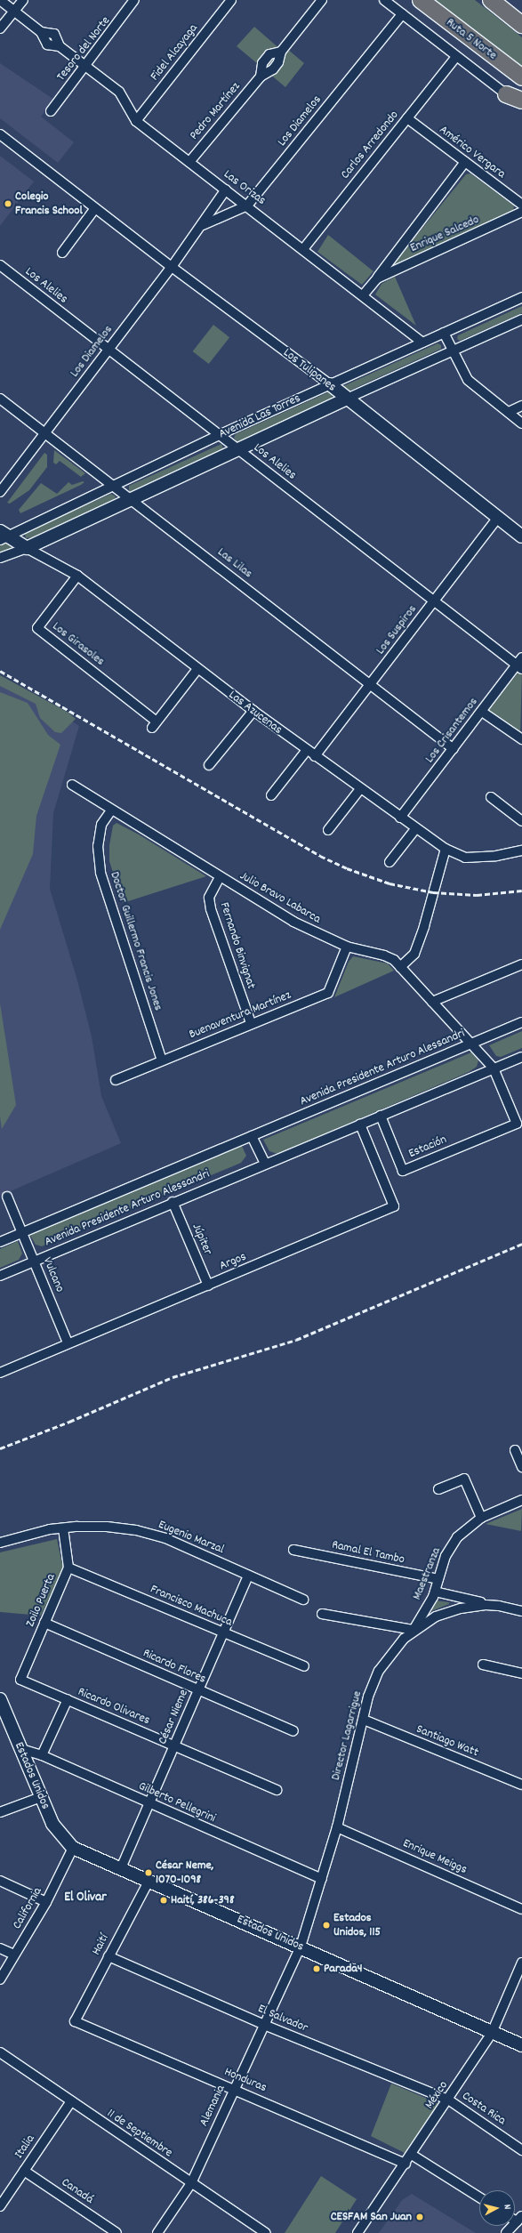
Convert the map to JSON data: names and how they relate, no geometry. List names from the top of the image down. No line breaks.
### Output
{"streets":{"highway":["Ruta 5 Norte"],"main road":["Los Tulipanes","Avenida Las Torres","Las Azucenas","Estados Unidos"],"street":["Tesoro del Norte","Fidel Alcayaga","Pedro Martínez","Los Diamelos","Carlos Arredondo","Américo Vergara","Las Orizas","Enrique Salcedo","Los Alelies","Las Lilas","Los Suspiros","Los Girasoles","Los Crisantemos","Julio Bravo Labarca","Doctor Guillermo Francis Jones","Fernando Binvignat","Buenaventura Martínez","Avenida Presidente Arturo Alessandri","Estación","Júpiter","Argos","Vulcano","Eugenio Marzal","Ramal El Tambo","Maestranza","Zoilo Puerta","Francisco Machuca","Ricardo Flores","Ricardo Olivares","César Nieme","Director Lagarrigue","Santiago Watt","Gilberto Pellegrini","Enrique Meiggs","California","Haití","El Salvador","Honduras","México","Alemania","Costa Rica","11 de Septiembre","Italia","Canadá"]},"crossings":[["Tesoro del Norte","Las Orizas"],["Fidel Alcayaga","Las Orizas"],["Pedro Martínez","Las Orizas"],["Los Diamelos","Las Orizas"],["Los Diamelos","Los Alelies"],["Los Diamelos","Los Tulipanes"],["Los Diamelos","Las Lilas"],["Carlos Arredondo","Américo Vergara"],["Carlos Arredondo","Las Orizas"],["Américo Vergara","Enrique Salcedo"],["Las Orizas","Enrique Salcedo"],["Las Orizas","Avenida Las Torres"],["Los Alelies","Avenida Las Torres"],["Los Alelies","Los Suspiros"],["Los Alelies","Los Crisantemos"],["Los Tulipanes","Avenida Las Torres"],["Los Tulipanes","Los Suspiros"],["Avenida Las Torres","Las Lilas"],["Avenida Las Torres","Las Azucenas"],["Las Lilas","Los Suspiros"],["Las Lilas","Los Crisantemos"],["Los Suspiros","Las Azucenas"],["Los Girasoles","Las Azucenas"],["Las Azucenas","Los Crisantemos"],["Julio Bravo Labarca","Doctor Guillermo Francis Jones"],["Julio Bravo Labarca","Fernando Binvignat"],["Julio Bravo Labarca","Buenaventura Martínez"],["Julio Bravo Labarca","Avenida Presidente Arturo Alessandri"],["Julio Bravo Labarca","Estación"],["Doctor Guillermo Francis Jones","Buenaventura Martínez"],["Fernando Binvignat","Buenaventura Martínez"],["Avenida Presidente Arturo Alessandri","Estación"],["Avenida Presidente Arturo Alessandri","Júpiter"],["Avenida Presidente Arturo Alessandri","Argos"],["Avenida Presidente Arturo Alessandri","Vulcano"],["Júpiter","Argos"],["Argos","Vulcano"],["Eugenio Marzal","Zoilo Puerta"],["Eugenio Marzal","César Nieme"],["Ramal El Tambo","Maestranza"],["Maestranza","Director Lagarrigue"],["Zoilo Puerta","Francisco Machuca"],["Zoilo Puerta","Ricardo Flores"],["Zoilo Puerta","Ricardo Olivares"],["Francisco Machuca","César Nieme"],["Ricardo Flores","César Nieme"],["Ricardo Olivares","César Nieme"],["César Nieme","Estados Unidos"],["César Nieme","Gilberto Pellegrini"],["Director Lagarrigue","Santiago Watt"],["Director Lagarrigue","Estados Unidos"],["Director Lagarrigue","Gilberto Pellegrini"],["Director Lagarrigue","Enrique Meiggs"],["Director Lagarrigue","Alemania"],["Estados Unidos","Gilberto Pellegrini"],["Estados Unidos","California"],["Estados Unidos","Haití"],["Estados Unidos","México"],["Estados Unidos","Alemania"],["Haití","El Salvador"],["Haití","Honduras"],["El Salvador","México"],["El Salvador","Alemania"],["El Salvador","Costa Rica"],["Honduras","México"],["Honduras","Alemania"],["México","Costa Rica"],["Alemania","11 de Septiembre"],["11 de Septiembre","Italia"],["Italia","Canadá"]],"districts":["El Olivar"],"places":["Colegio Francis School","César Neme, 1070-1098","Haití, 386-398","Estados Unidos, 115","Parada4","CESFAM San Juan"],"north":"right"}
